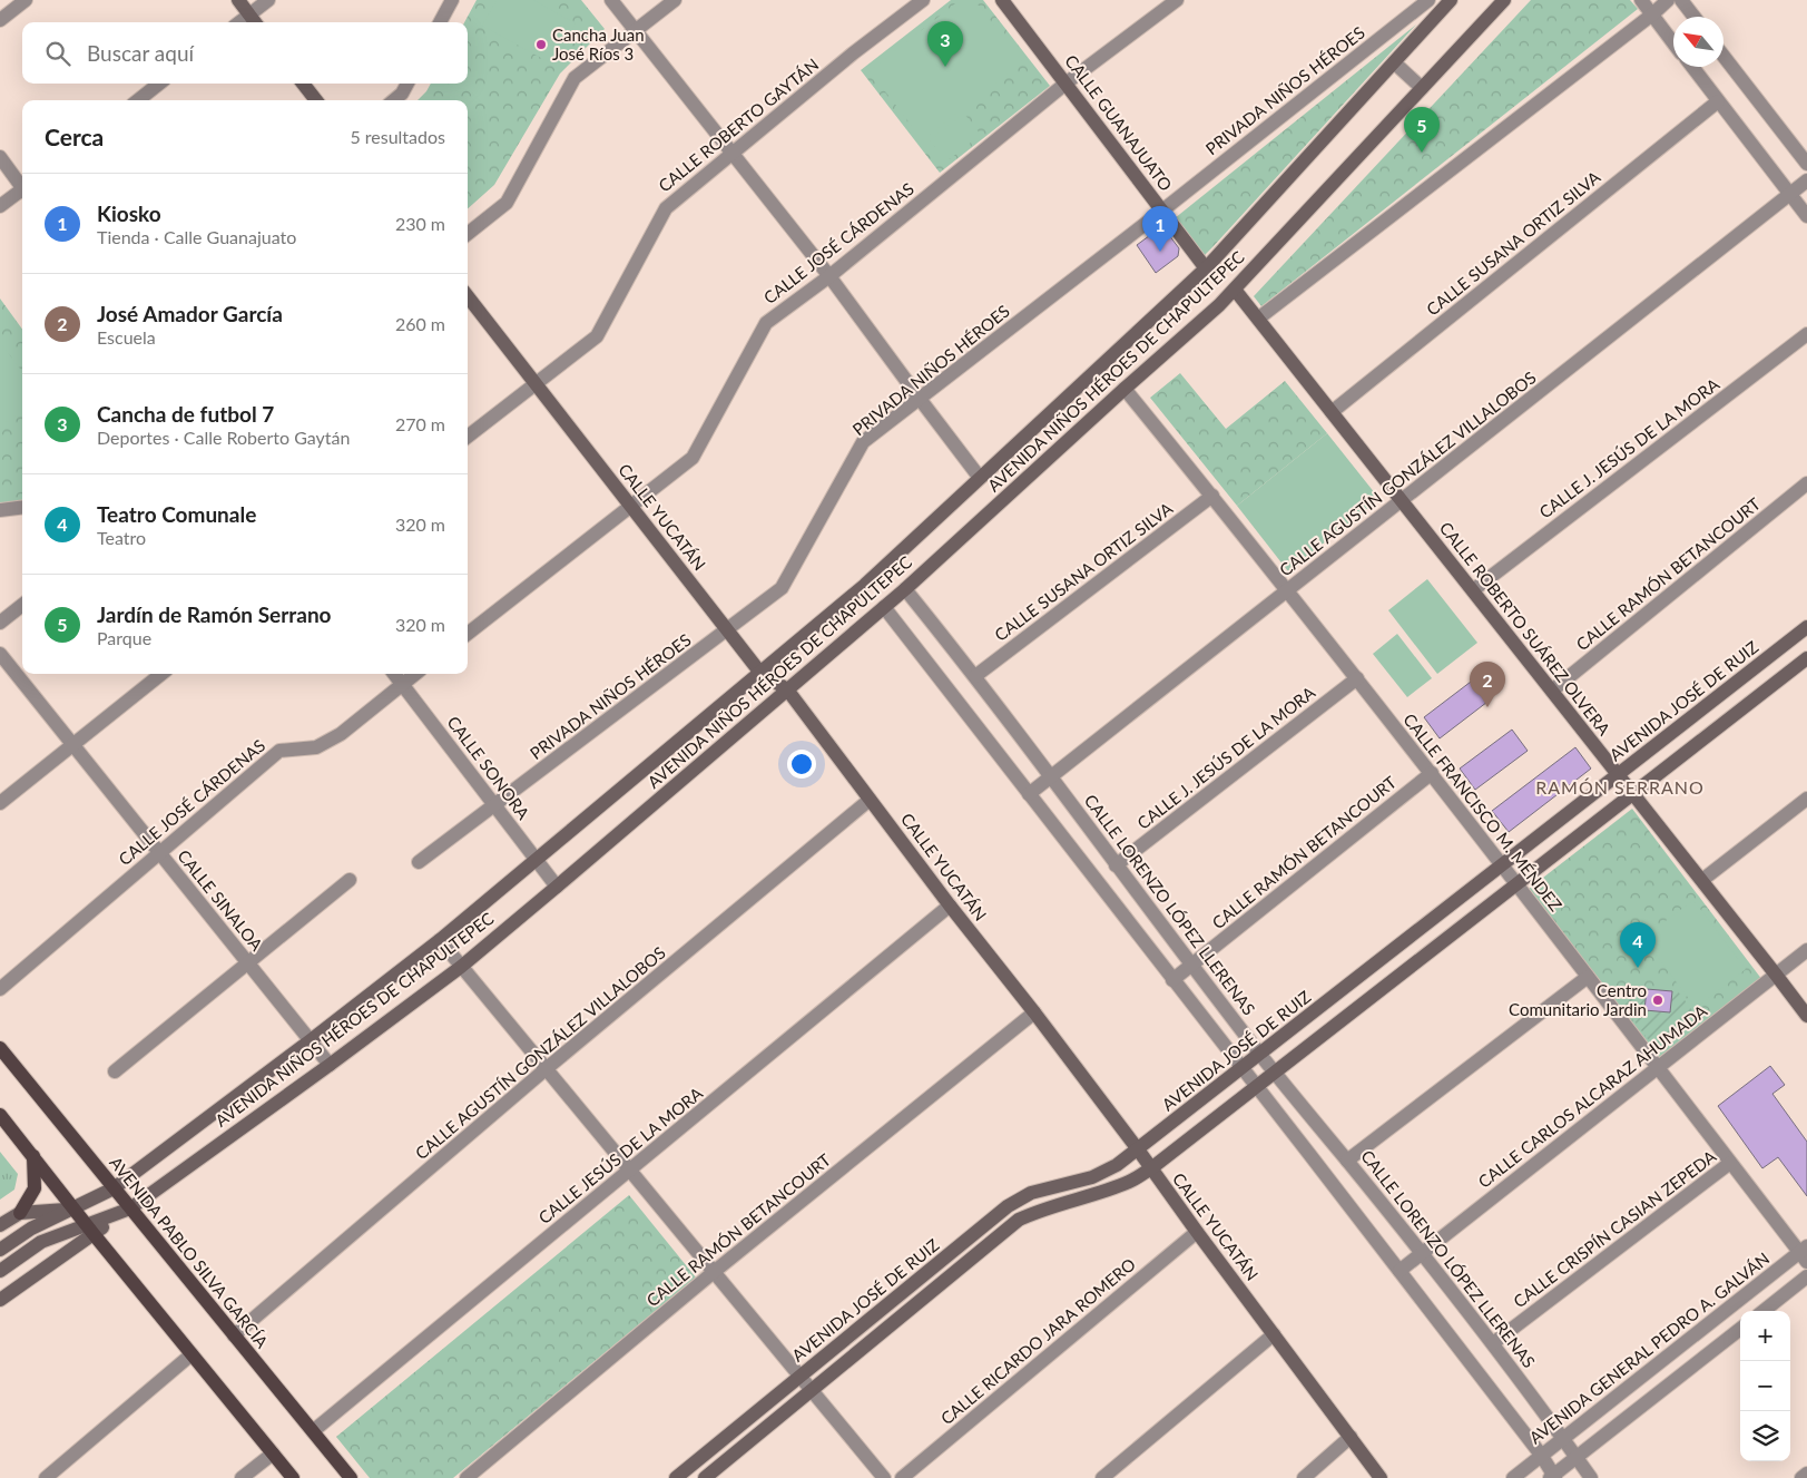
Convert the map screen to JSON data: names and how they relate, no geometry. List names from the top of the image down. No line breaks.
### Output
{"streets":{"main road":["AVENIDA PABLO SILVA GARCÍA"],"street":["PRIVADA NIÑOS HÉROES","CALLE GUANAJUATO","CALLE ROBERTO GAYTÁN","CALLE JOSÉ CÁRDENAS","CALLE SUSANA ORTIZ SILVA","AVENIDA NIÑOS HÉROES DE CHAPULTEPEC","CALLE J. JESÚS DE LA MORA","CALLE AGUSTÍN GONZÁLEZ VILLALOBOS","CALLE YUCATÁN","CALLE RAMÓN BETANCOURT","CALLE ROBERTO SUÁREZ OLVERA","AVENIDA JOSÉ DE RUIZ","CALLE SONORA","CALLE FRANCISCO M. MÉNDEZ","CALLE SINALOA","CALLE LORENZO LÓPEZ LLERENAS","CALLE CARLOS ALCARAZ AHUMADA","CALLE JESÚS DE LA MORA","CALLE CRISPÍN CASIAN ZEPEDA","CALLE RICARDO JARA ROMERO","AVENIDA GENERAL PEDRO A. GALVÁN"]},"crossings":[["PRIVADA NIÑOS HÉROES","CALLE GUANAJUATO"],["PRIVADA NIÑOS HÉROES","CALLE YUCATÁN"],["PRIVADA NIÑOS HÉROES","CALLE SONORA"],["CALLE GUANAJUATO","CALLE JOSÉ CÁRDENAS"],["CALLE GUANAJUATO","AVENIDA NIÑOS HÉROES DE CHAPULTEPEC"],["CALLE ROBERTO GAYTÁN","CALLE YUCATÁN"],["CALLE JOSÉ CÁRDENAS","CALLE YUCATÁN"],["CALLE JOSÉ CÁRDENAS","CALLE SONORA"],["CALLE JOSÉ CÁRDENAS","CALLE SINALOA"],["CALLE SUSANA ORTIZ SILVA","CALLE ROBERTO SUÁREZ OLVERA"],["CALLE SUSANA ORTIZ SILVA","CALLE FRANCISCO M. MÉNDEZ"],["CALLE SUSANA ORTIZ SILVA","CALLE LORENZO LÓPEZ LLERENAS"],["AVENIDA NIÑOS HÉROES DE CHAPULTEPEC","CALLE YUCATÁN"],["AVENIDA NIÑOS HÉROES DE CHAPULTEPEC","CALLE ROBERTO SUÁREZ OLVERA"],["AVENIDA NIÑOS HÉROES DE CHAPULTEPEC","CALLE SONORA"],["AVENIDA NIÑOS HÉROES DE CHAPULTEPEC","CALLE FRANCISCO M. MÉNDEZ"],["AVENIDA NIÑOS HÉROES DE CHAPULTEPEC","CALLE SINALOA"],["AVENIDA NIÑOS HÉROES DE CHAPULTEPEC","CALLE LORENZO LÓPEZ LLERENAS"],["AVENIDA NIÑOS HÉROES DE CHAPULTEPEC","AVENIDA PABLO SILVA GARCÍA"],["CALLE J. JESÚS DE LA MORA","CALLE ROBERTO SUÁREZ OLVERA"],["CALLE J. JESÚS DE LA MORA","CALLE FRANCISCO M. MÉNDEZ"],["CALLE J. JESÚS DE LA MORA","CALLE LORENZO LÓPEZ LLERENAS"],["CALLE AGUSTÍN GONZÁLEZ VILLALOBOS","CALLE YUCATÁN"],["CALLE AGUSTÍN GONZÁLEZ VILLALOBOS","CALLE ROBERTO SUÁREZ OLVERA"],["CALLE AGUSTÍN GONZÁLEZ VILLALOBOS","CALLE FRANCISCO M. MÉNDEZ"],["CALLE AGUSTÍN GONZÁLEZ VILLALOBOS","CALLE LORENZO LÓPEZ LLERENAS"],["CALLE AGUSTÍN GONZÁLEZ VILLALOBOS","AVENIDA PABLO SILVA GARCÍA"],["CALLE YUCATÁN","CALLE RAMÓN BETANCOURT"],["CALLE YUCATÁN","AVENIDA JOSÉ DE RUIZ"],["CALLE YUCATÁN","CALLE JESÚS DE LA MORA"],["CALLE YUCATÁN","CALLE RICARDO JARA ROMERO"],["CALLE RAMÓN BETANCOURT","CALLE ROBERTO SUÁREZ OLVERA"],["CALLE RAMÓN BETANCOURT","CALLE FRANCISCO M. MÉNDEZ"],["CALLE RAMÓN BETANCOURT","CALLE LORENZO LÓPEZ LLERENAS"],["CALLE ROBERTO SUÁREZ OLVERA","AVENIDA JOSÉ DE RUIZ"],["CALLE ROBERTO SUÁREZ OLVERA","CALLE CARLOS ALCARAZ AHUMADA"],["AVENIDA JOSÉ DE RUIZ","CALLE FRANCISCO M. MÉNDEZ"],["AVENIDA JOSÉ DE RUIZ","CALLE LORENZO LÓPEZ LLERENAS"],["CALLE FRANCISCO M. MÉNDEZ","CALLE CARLOS ALCARAZ AHUMADA"],["CALLE FRANCISCO M. MÉNDEZ","CALLE CRISPÍN CASIAN ZEPEDA"],["CALLE FRANCISCO M. MÉNDEZ","AVENIDA GENERAL PEDRO A. GALVÁN"],["CALLE LORENZO LÓPEZ LLERENAS","CALLE CARLOS ALCARAZ AHUMADA"],["CALLE LORENZO LÓPEZ LLERENAS","CALLE CRISPÍN CASIAN ZEPEDA"],["CALLE LORENZO LÓPEZ LLERENAS","AVENIDA GENERAL PEDRO A. GALVÁN"],["CALLE JESÚS DE LA MORA","AVENIDA PABLO SILVA GARCÍA"]],"districts":["RAMÓN SERRANO"],"places":["Cancha Juan José Ríos 3","Centro Comunitario Jardin"],"north":"top left","page":{"pins":["3","5","1","2","4"],"search":"Buscar aquí","heading":["Cerca","5 resultados"],"list":[{"mark":"1","name":"Kiosko","note":"Tienda · Calle Guanajuato","value":"230 m"},{"mark":"2","name":"José Amador García","note":"Escuela","value":"260 m"},{"mark":"3","name":"Cancha de futbol 7","note":"Deportes · Calle Roberto Gaytán","value":"270 m"},{"mark":"4","name":"Teatro Comunale","note":"Teatro","value":"320 m"},{"mark":"5","name":"Jardín de Ramón Serrano","note":"Parque","value":"320 m"}],"map_buttons":["+","−"]}}
